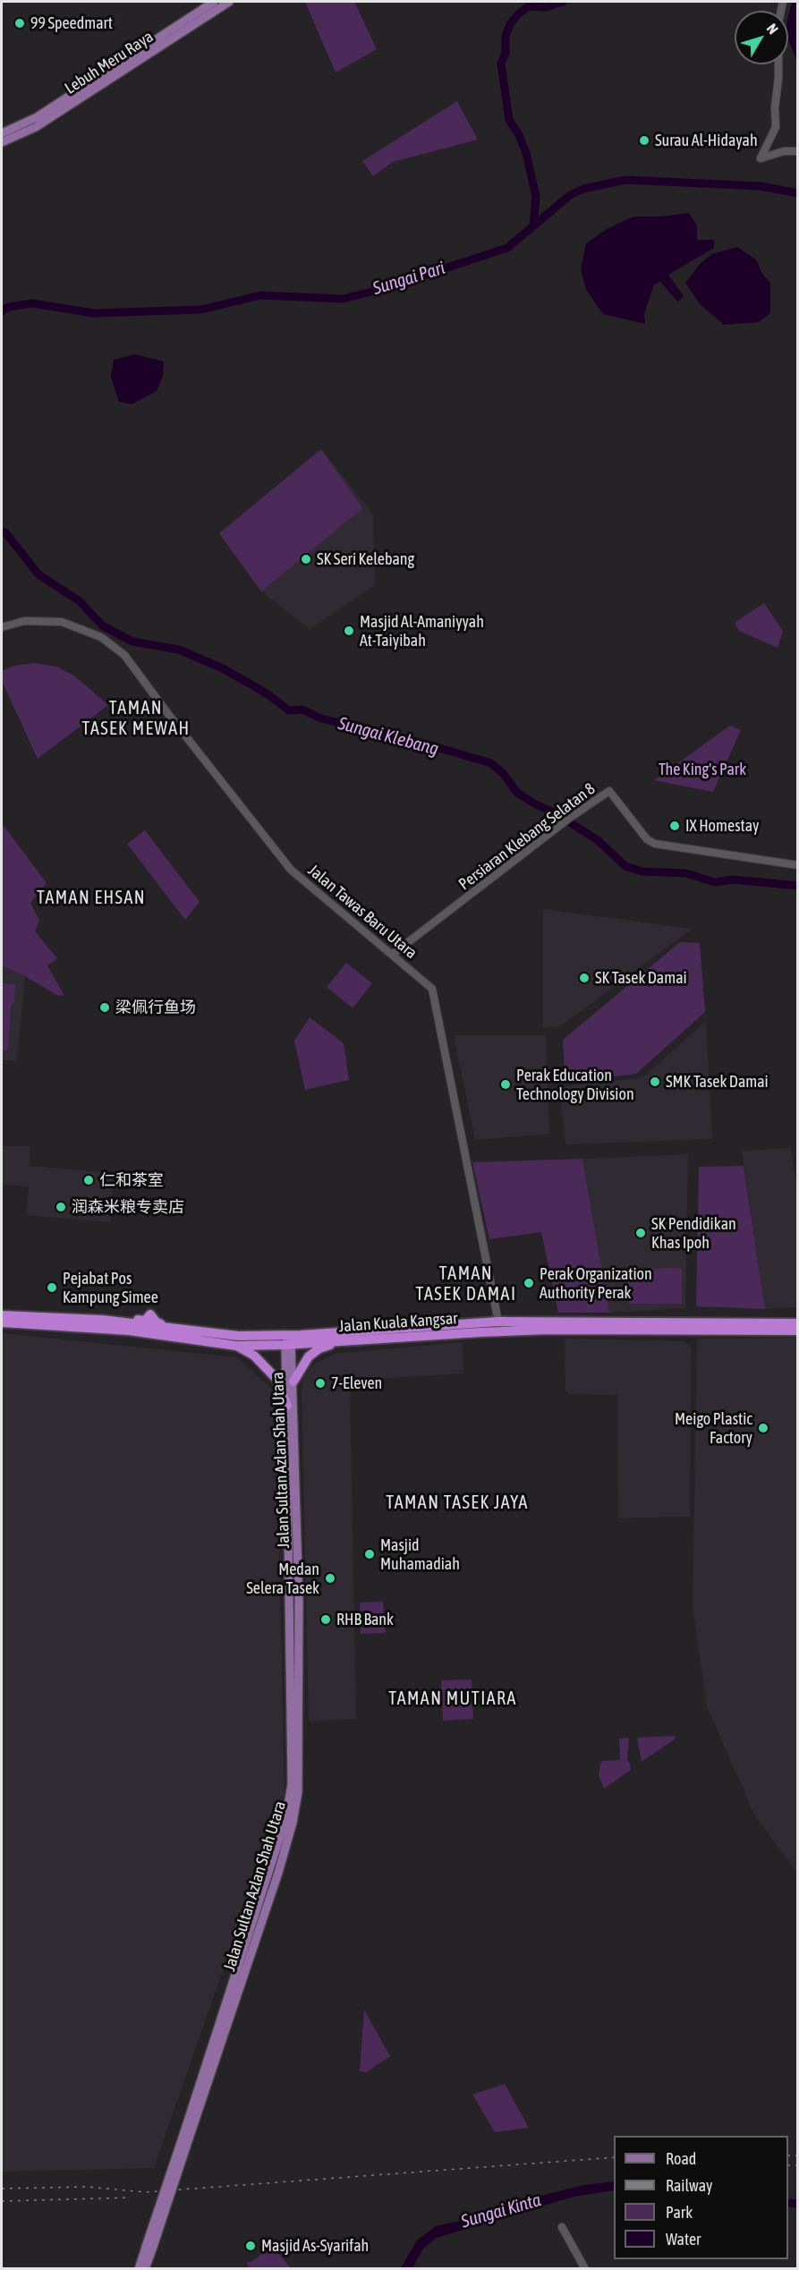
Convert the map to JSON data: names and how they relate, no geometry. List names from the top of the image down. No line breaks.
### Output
{"streets":{"highway":["Jalan Kuala Kangsar"],"main road":["Lebuh Meru Raya","Jalan Sultan Azlan Shah Utara"],"street":["Persiaran Klebang Selatan 8","Jalan Tawas Baru Utara"]},"crossings":[["Persiaran Klebang Selatan 8","Jalan Tawas Baru Utara"],["Jalan Tawas Baru Utara","Jalan Kuala Kangsar"],["Jalan Kuala Kangsar","Jalan Sultan Azlan Shah Utara"]],"districts":["TAMAN TASEK MEWAH","TAMAN EHSAN","TAMAN TASEK DAMAI","TAMAN TASEK JAYA","TAMAN MUTIARA"],"water":["Sungai Pari","Sungai Klebang","Sungai Kinta"],"parks":["The King's Park"],"places":["99 Speedmart","Surau Al-Hidayah","SK Seri Kelebang","Masjid Al-Amaniyyah At-Taiyibah","IX Homestay","SK Tasek Damai","梁佩行鱼场","SMK Tasek Damai","Perak Education Technology Division","仁和茶室","润森米粮专卖店","SK Pendidikan Khas Ipoh","Perak Organization Authority Perak","Pejabat Pos Kampung Simee","7-Eleven","Meigo Plastic Factory","Masjid Muhamadiah","Medan Selera Tasek","RHB Bank","Masjid As-Syarifah"],"legend":["Road","Railway","Park","Water"],"north":"top right"}
